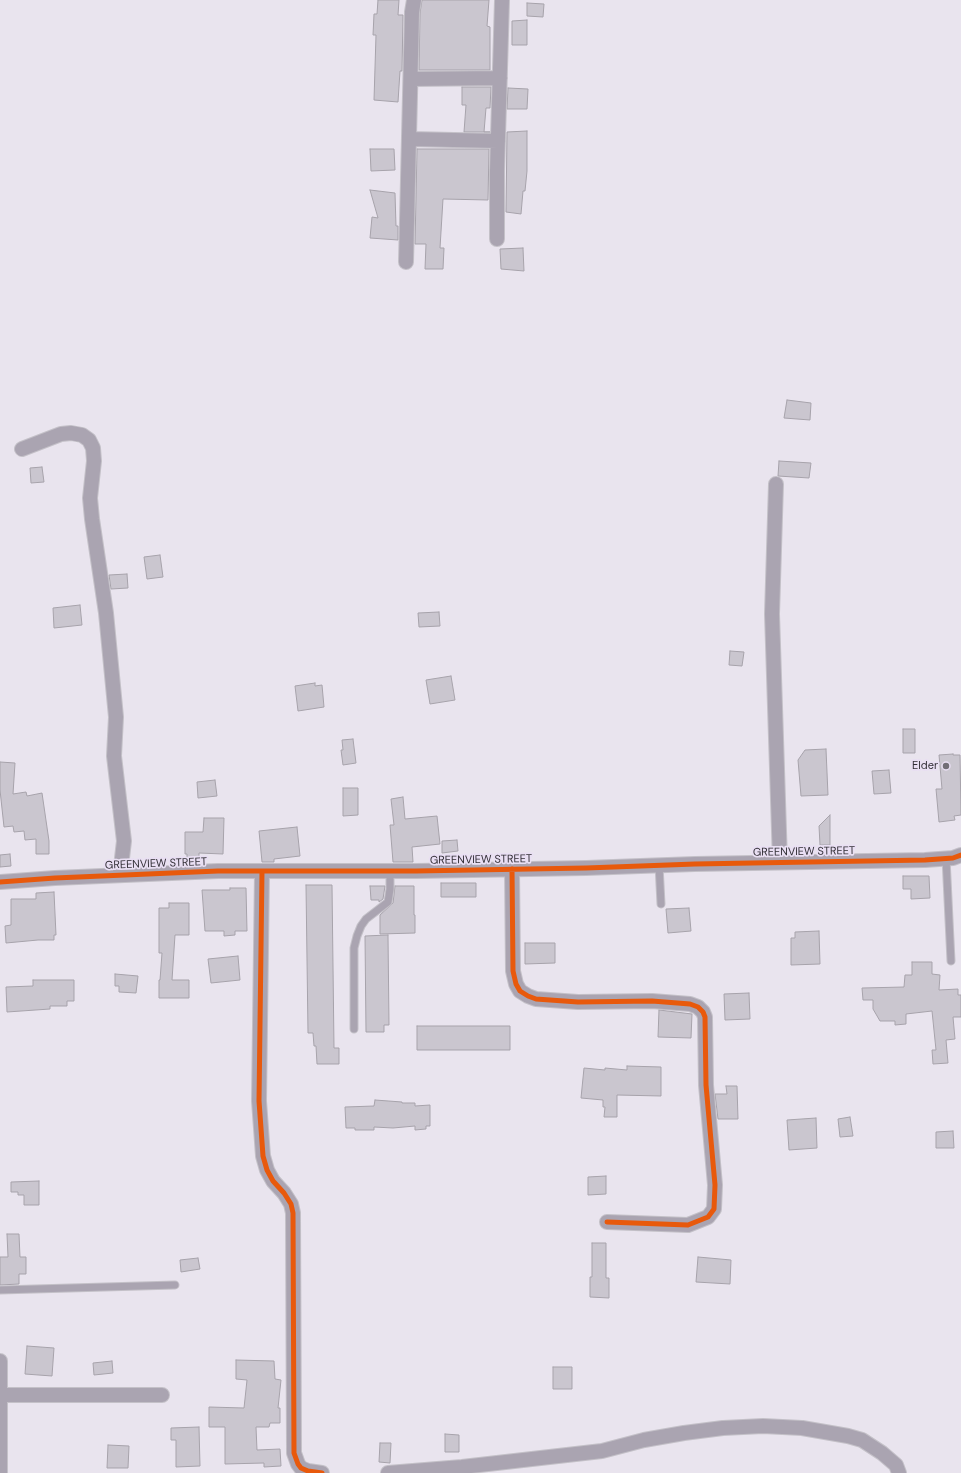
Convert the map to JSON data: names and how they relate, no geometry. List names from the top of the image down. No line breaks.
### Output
{"streets":{"street":["GREENVIEW STREET"]},"places":["Elder"]}
